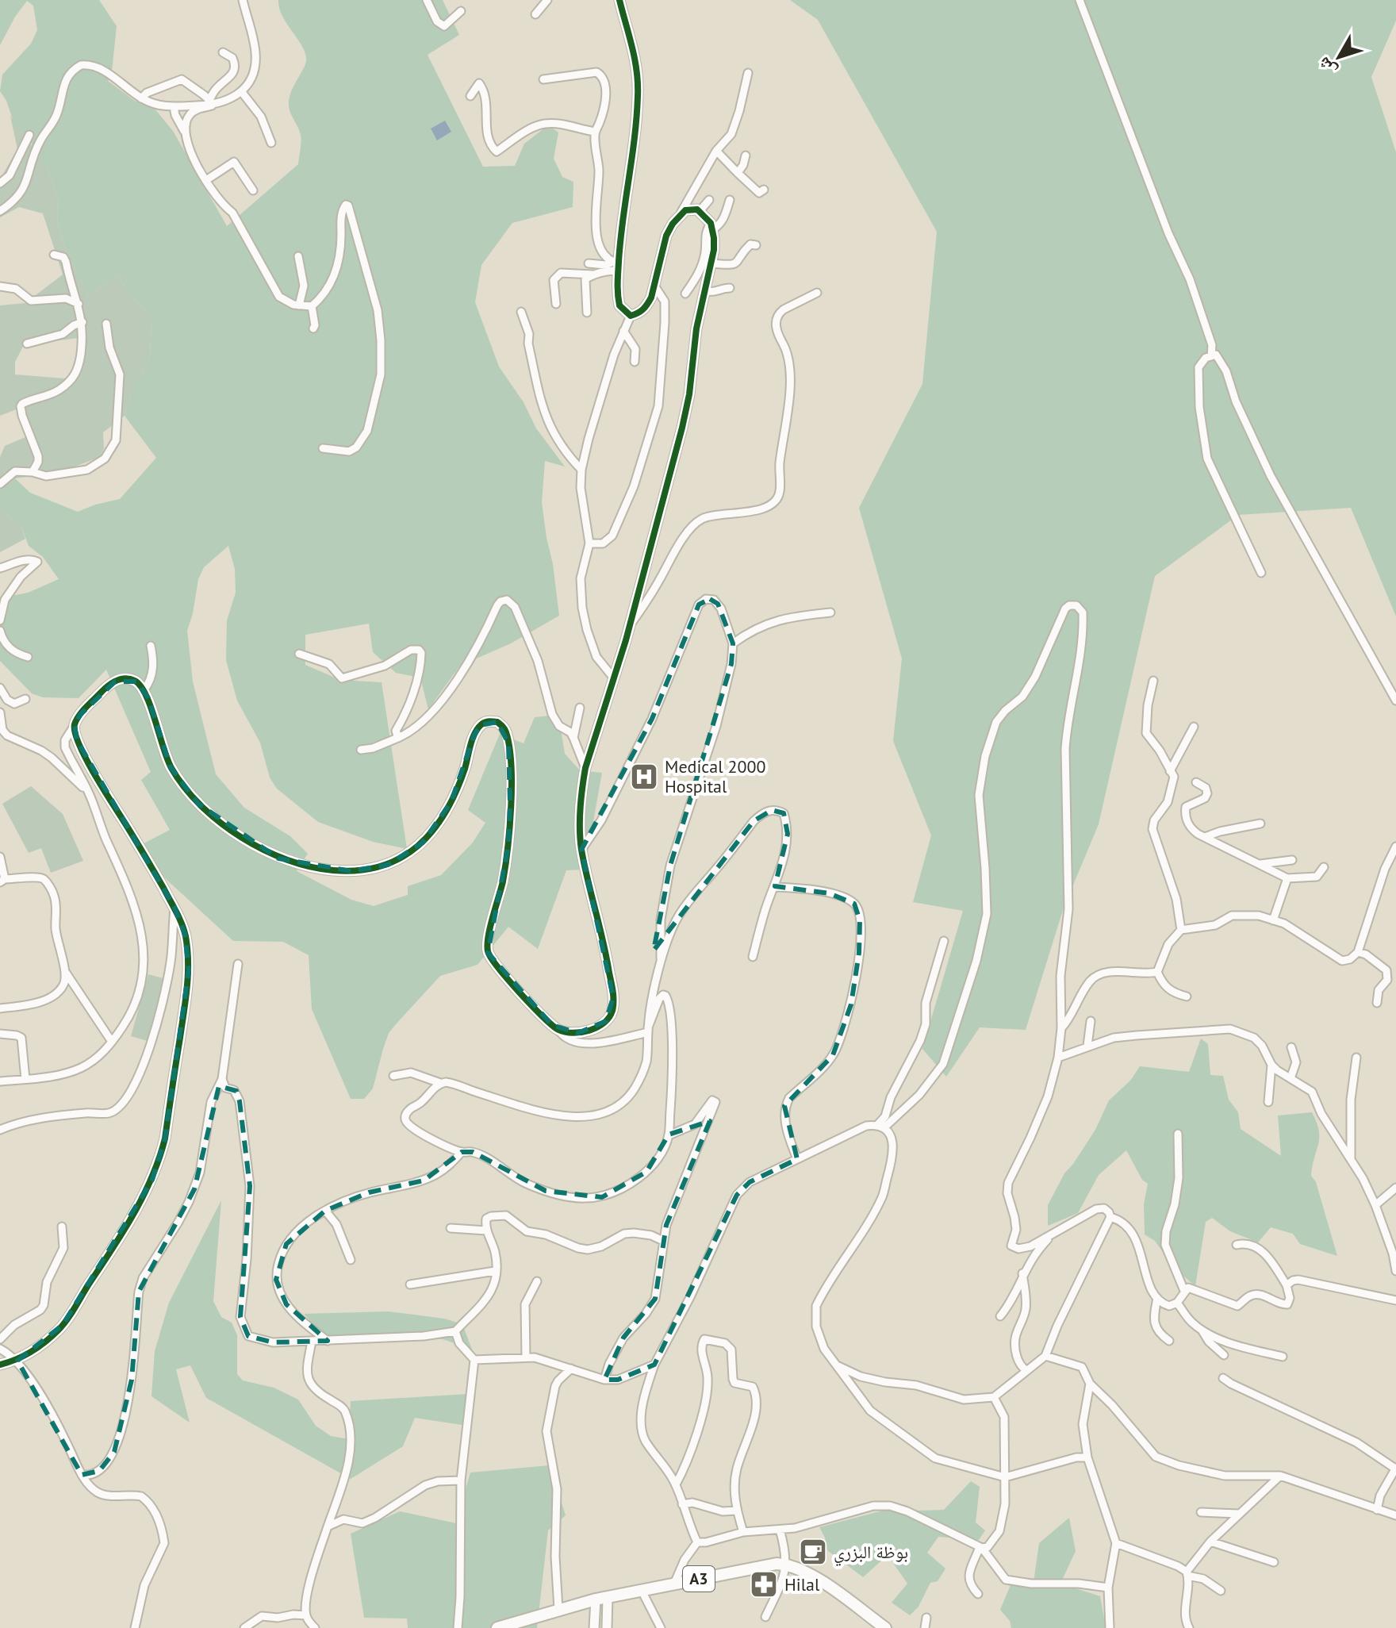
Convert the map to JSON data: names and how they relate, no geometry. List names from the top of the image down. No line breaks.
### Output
{"streets":{"highway":["A3"]},"places":{"hospital":["Medical 2000 Hospital"],"cafe":["بوظة البزري"],"pharmacy":["Hilal"]},"north":"bottom left"}
